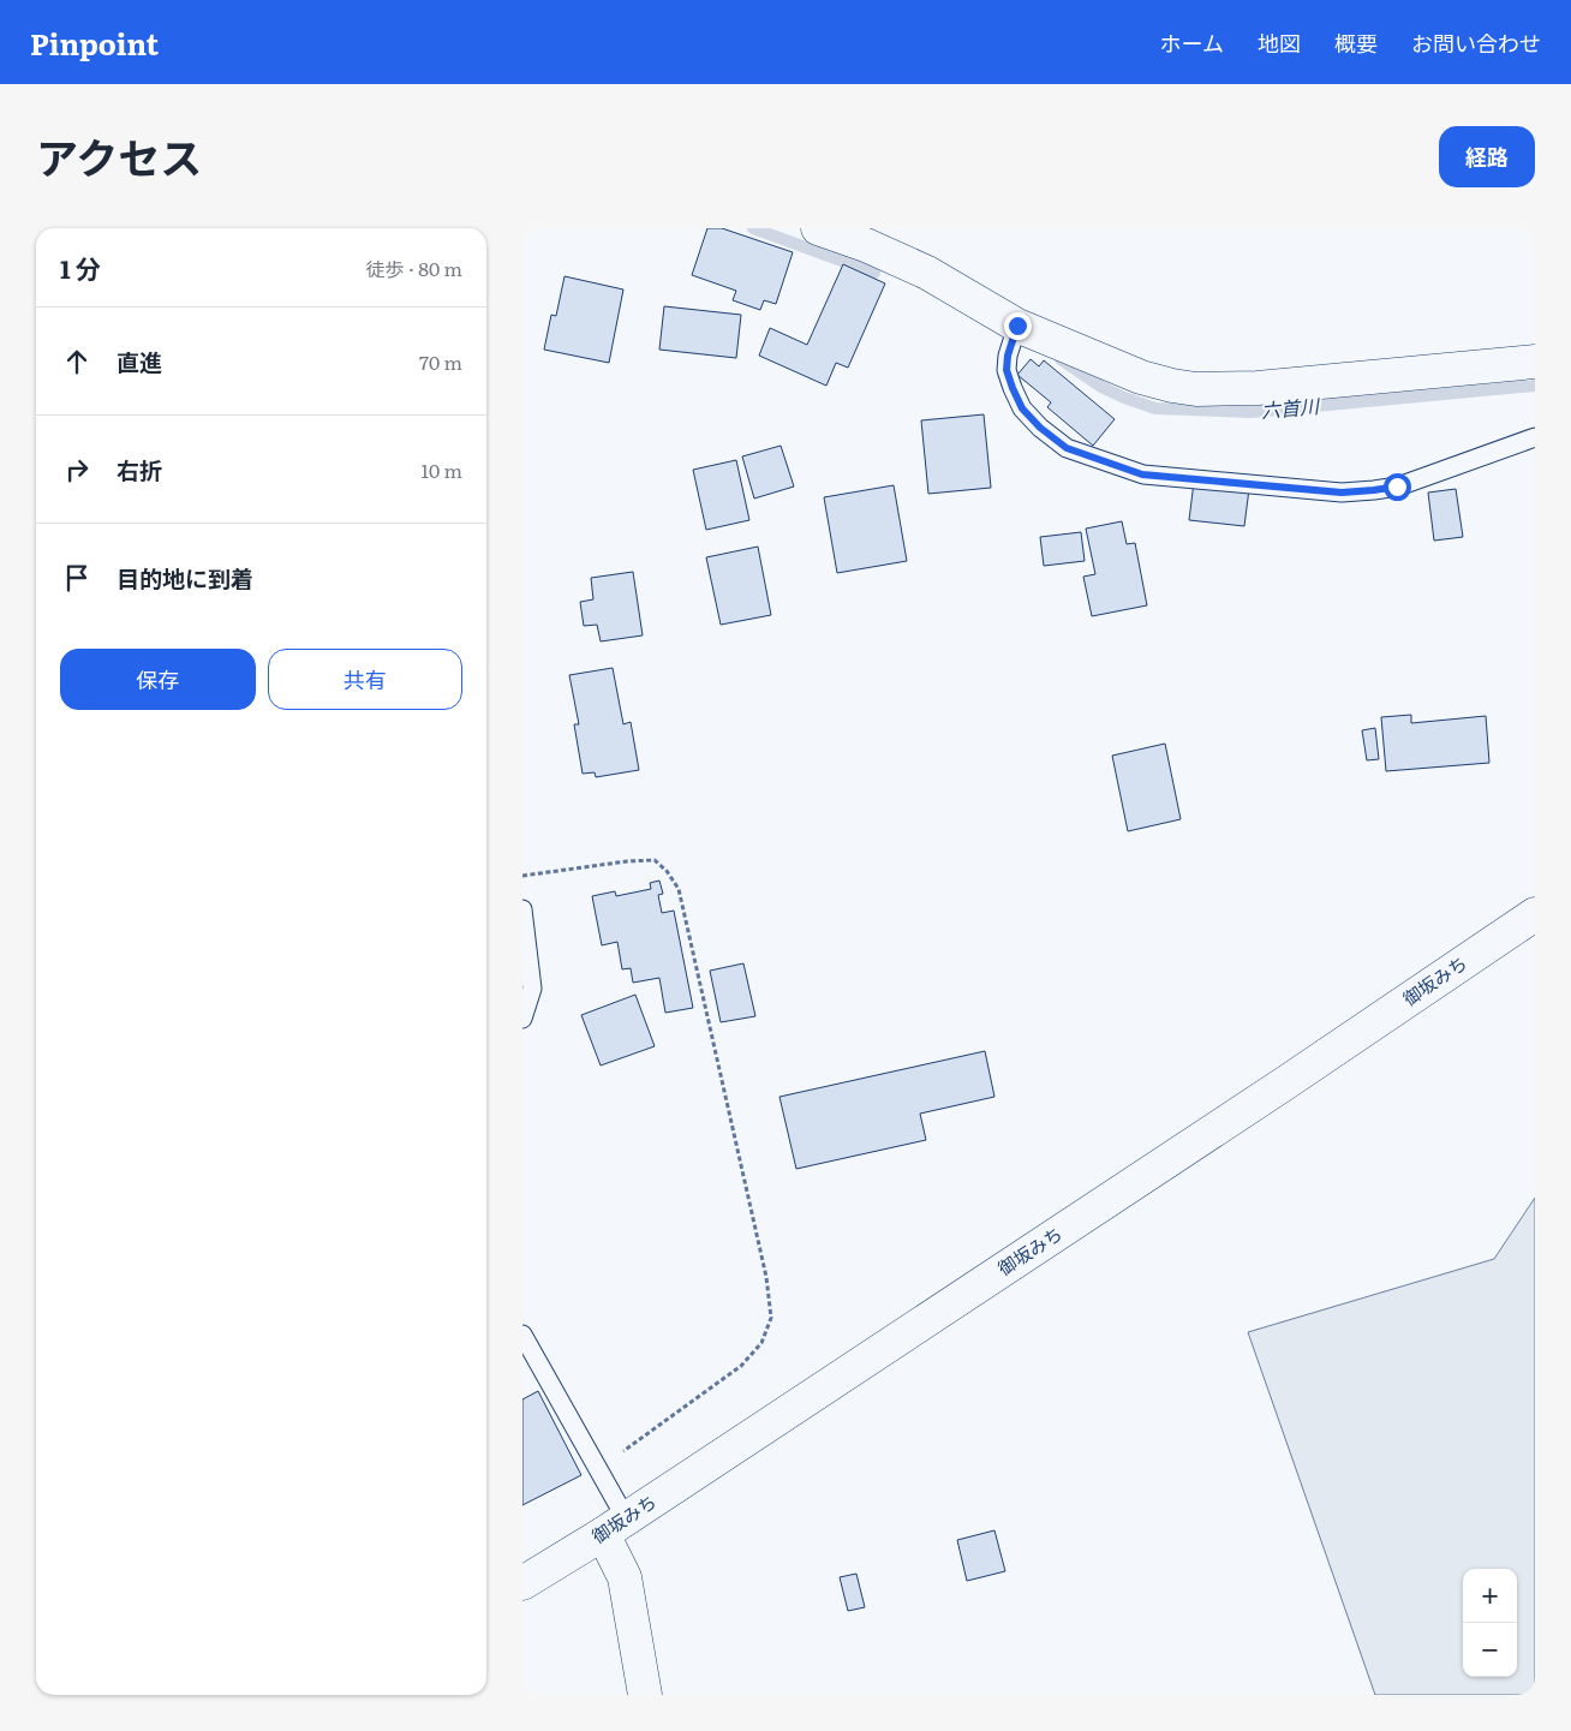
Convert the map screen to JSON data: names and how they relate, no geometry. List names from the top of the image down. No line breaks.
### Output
{"streets":{"main road":["御坂みち"]},"water":["六首川"],"page":{"header":"Pinpoint","nav":["ホーム","地図","概要","お問い合わせ"],"title":"アクセス","buttons":["経路",["保存","共有"]],"heading":["1 分","徒歩 · 80 m"],"list":[["直進","70 m"],["右折","10 m"],"目的地に到着"],"map_buttons":["+","−"]}}
